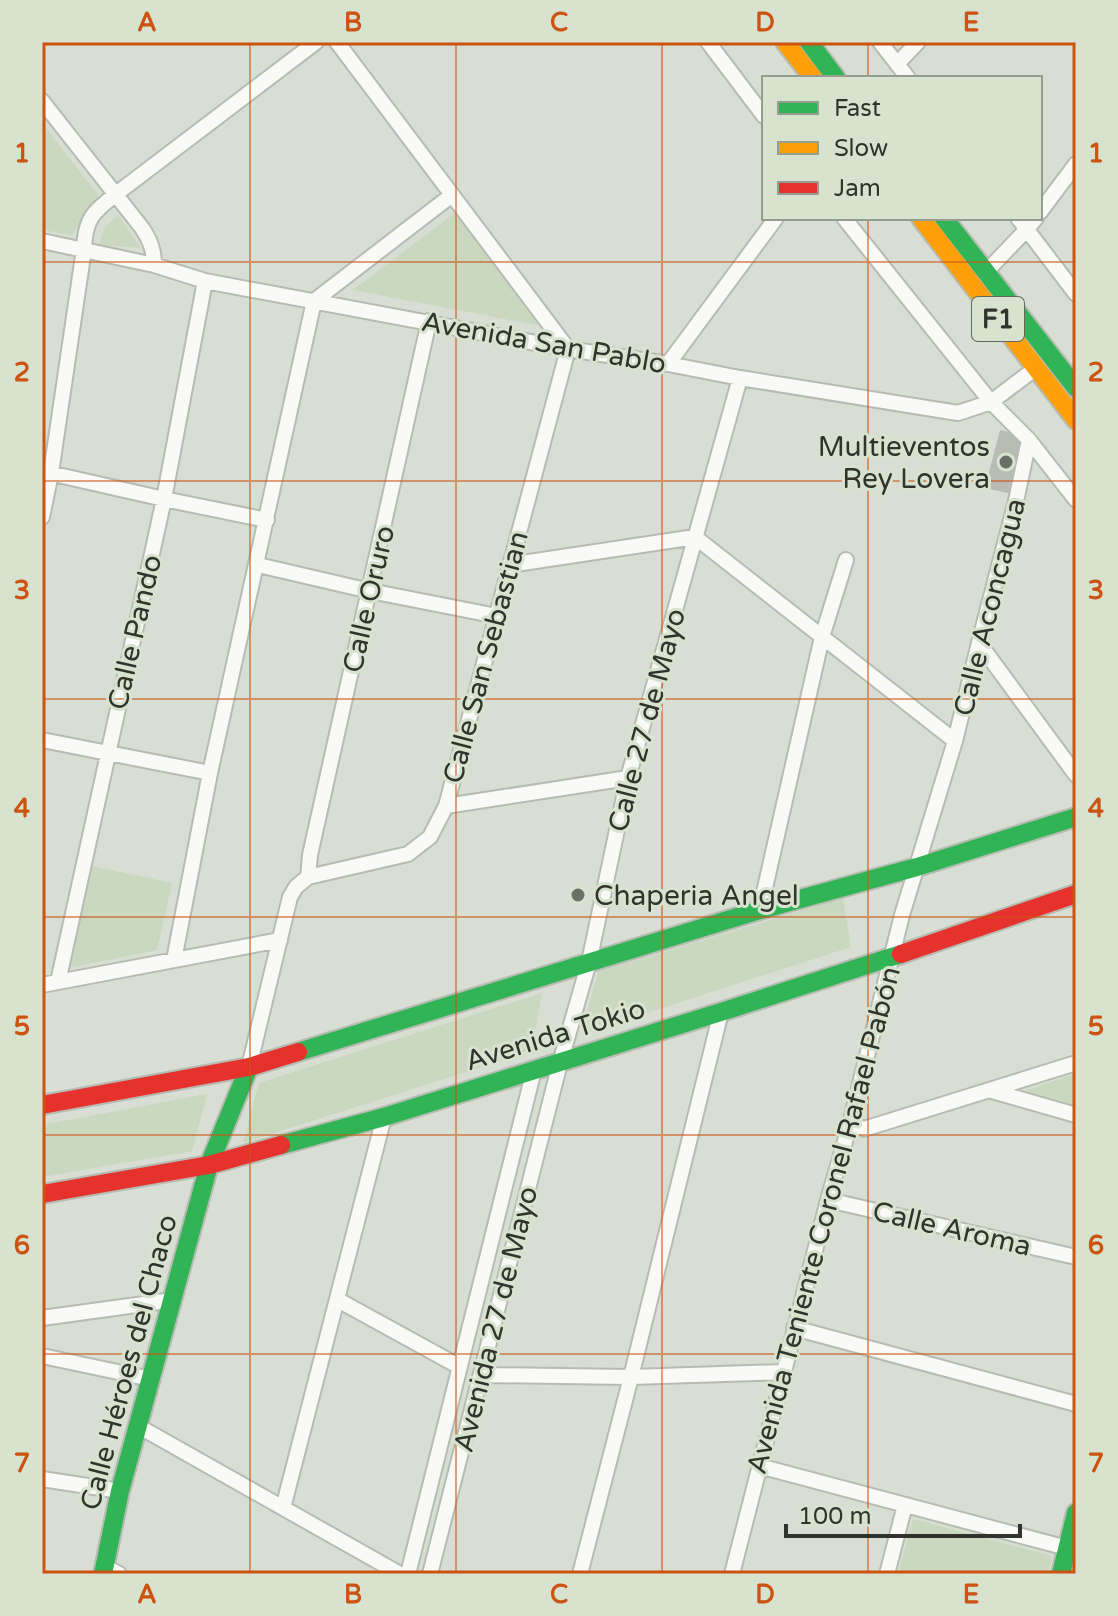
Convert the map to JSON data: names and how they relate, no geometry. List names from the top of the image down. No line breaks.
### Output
{"streets":{"main road":["F1","Avenida Tokio","Calle Héroes del Chaco"],"street":["Avenida San Pablo","Calle Oruro","Calle Aconcagua","Calle Pando","Calle San Sebastian","Calle 27 de Mayo","Avenida Teniente Coronel Rafael Pabón","Calle Aroma","Avenida 27 de Mayo"]},"crossings":[["F1","Avenida San Pablo"],["Avenida San Pablo","Calle Oruro"],["Avenida San Pablo","Calle Pando"],["Avenida San Pablo","Calle San Sebastian"],["Avenida San Pablo","Calle 27 de Mayo"],["Calle Oruro","Calle San Sebastian"],["Calle Aconcagua","Avenida Tokio"],["Calle Aconcagua","Avenida Teniente Coronel Rafael Pabón"],["Calle 27 de Mayo","Avenida Tokio"],["Calle 27 de Mayo","Avenida 27 de Mayo"],["Avenida Tokio","Avenida Teniente Coronel Rafael Pabón"],["Avenida Tokio","Avenida 27 de Mayo"],["Avenida Tokio","Calle Héroes del Chaco"],["Avenida Teniente Coronel Rafael Pabón","Calle Aroma"]],"places":["Multieventos Rey Lovera","Chaperia Angel"],"legend":["Fast","Slow","Jam"],"scale_bar":"100 m","grid":{"columns":["A","B","C","D","E"],"rows":["1","2","3","4","5","6","7"]}}
